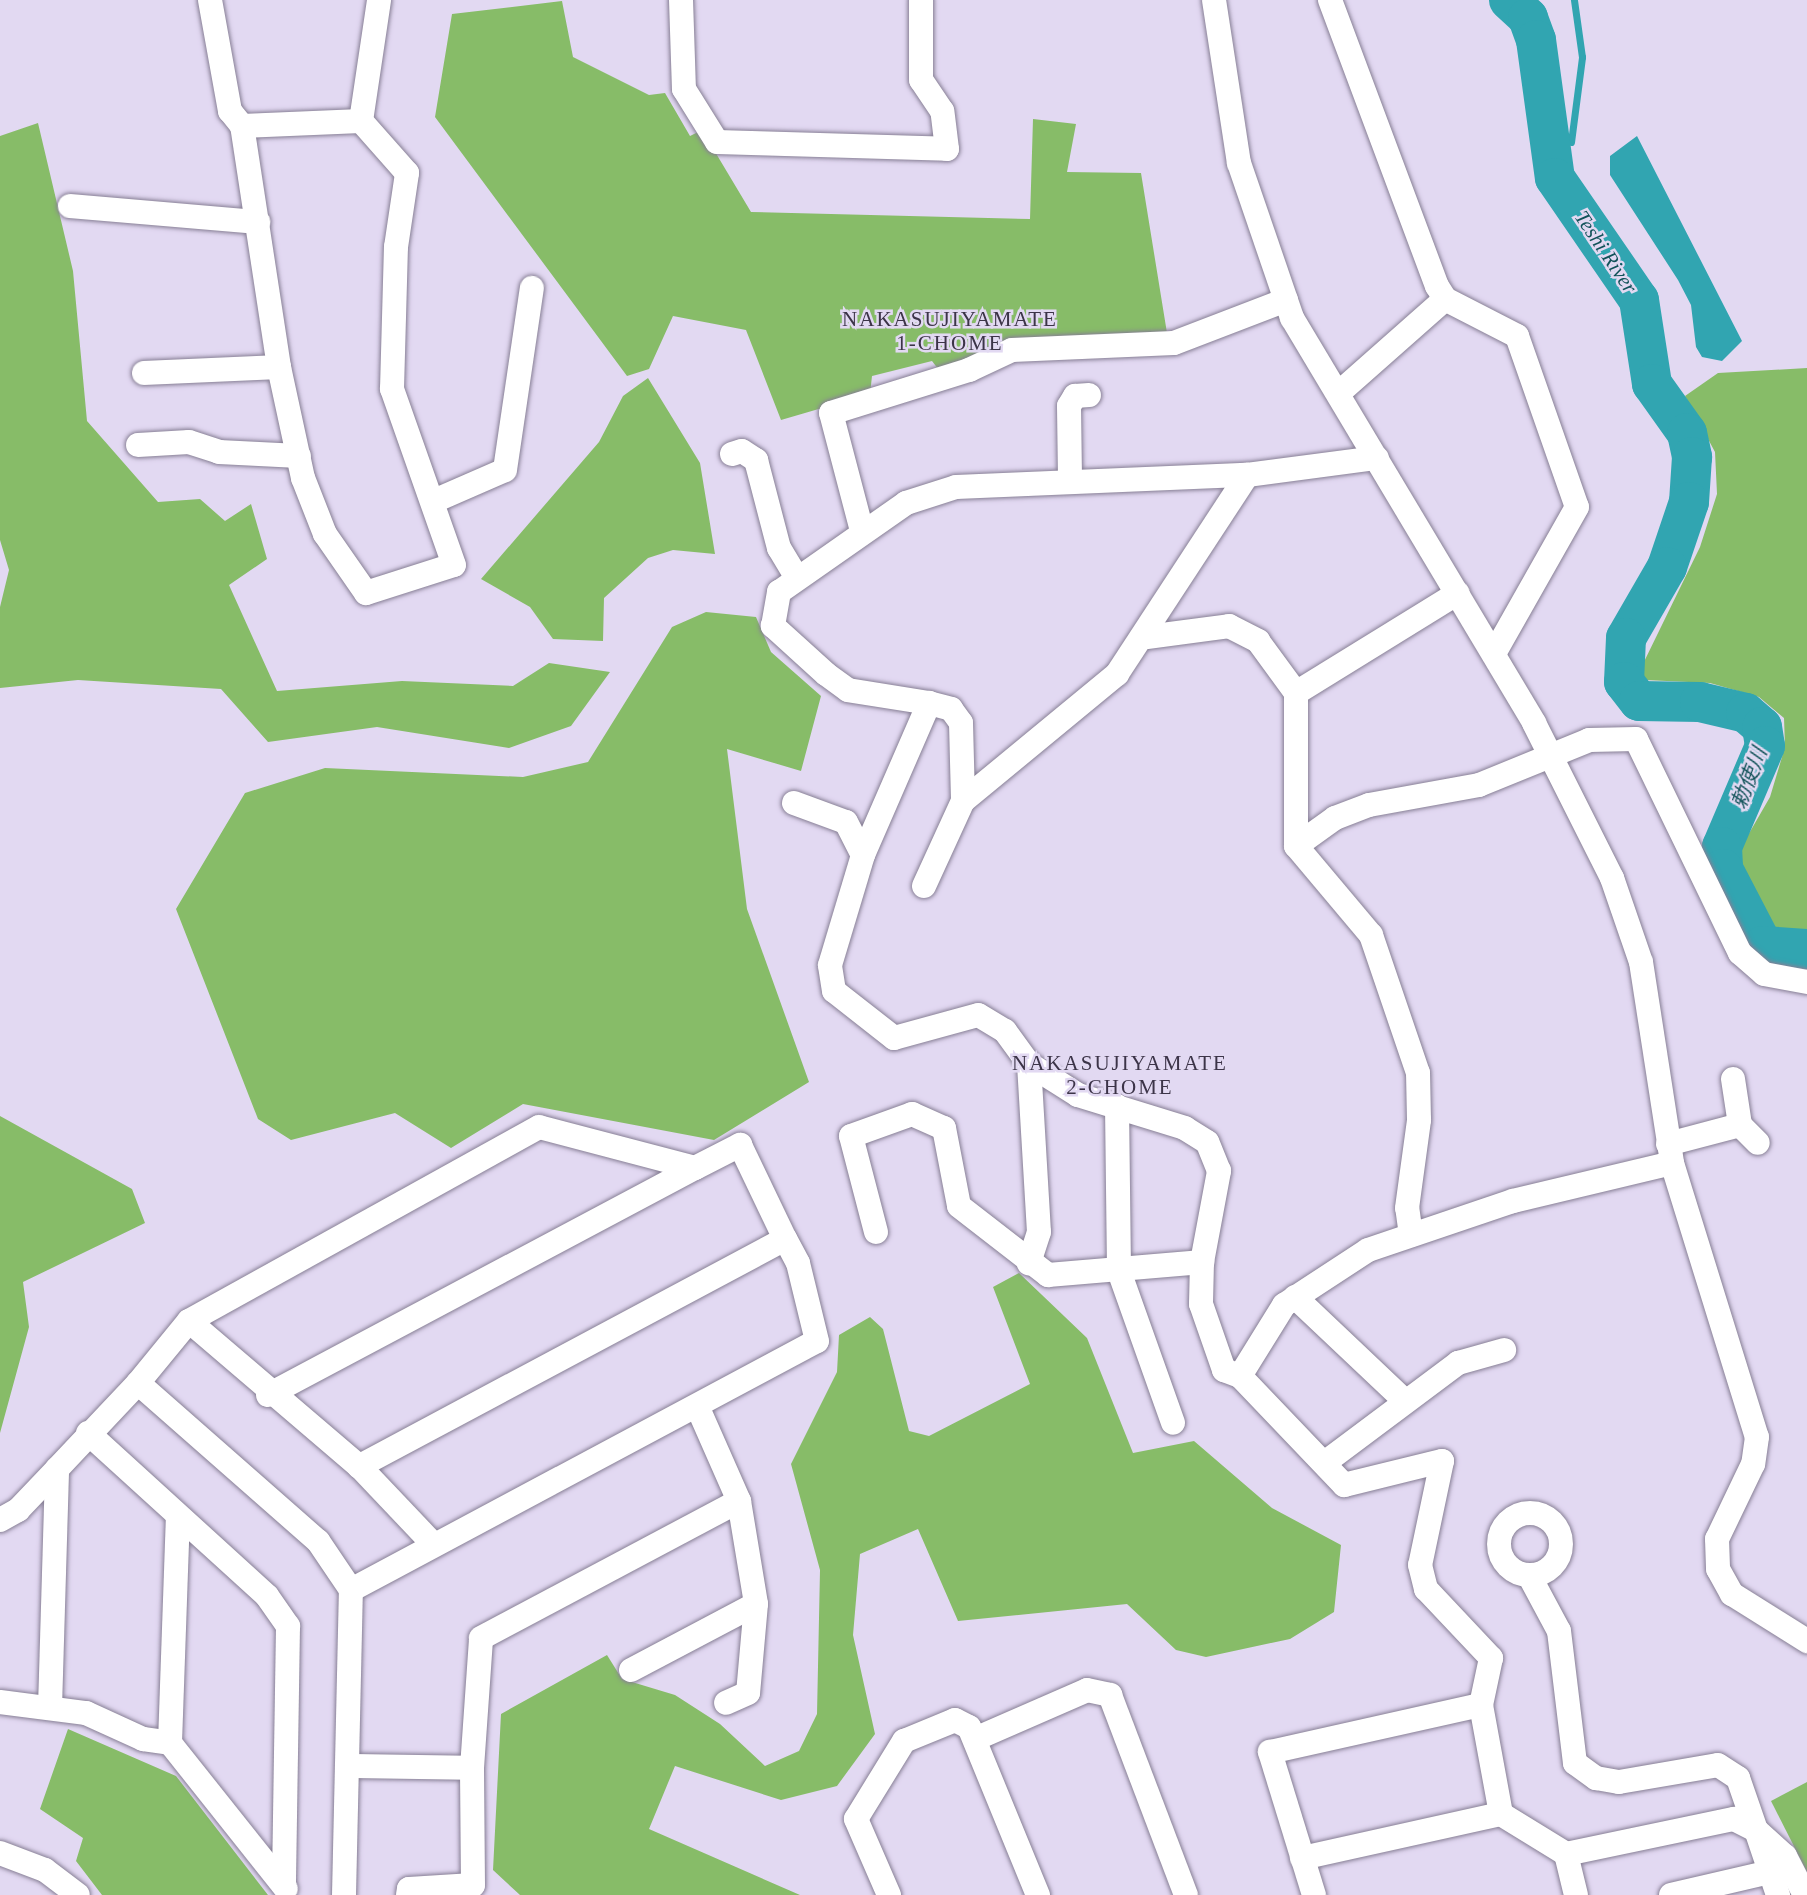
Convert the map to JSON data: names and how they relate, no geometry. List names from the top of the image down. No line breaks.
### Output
{"districts":["NAKASUJIYAMATE 1-CHOME","NAKASUJIYAMATE 2-CHOME"],"water":["Teshi River","勅使川"]}
